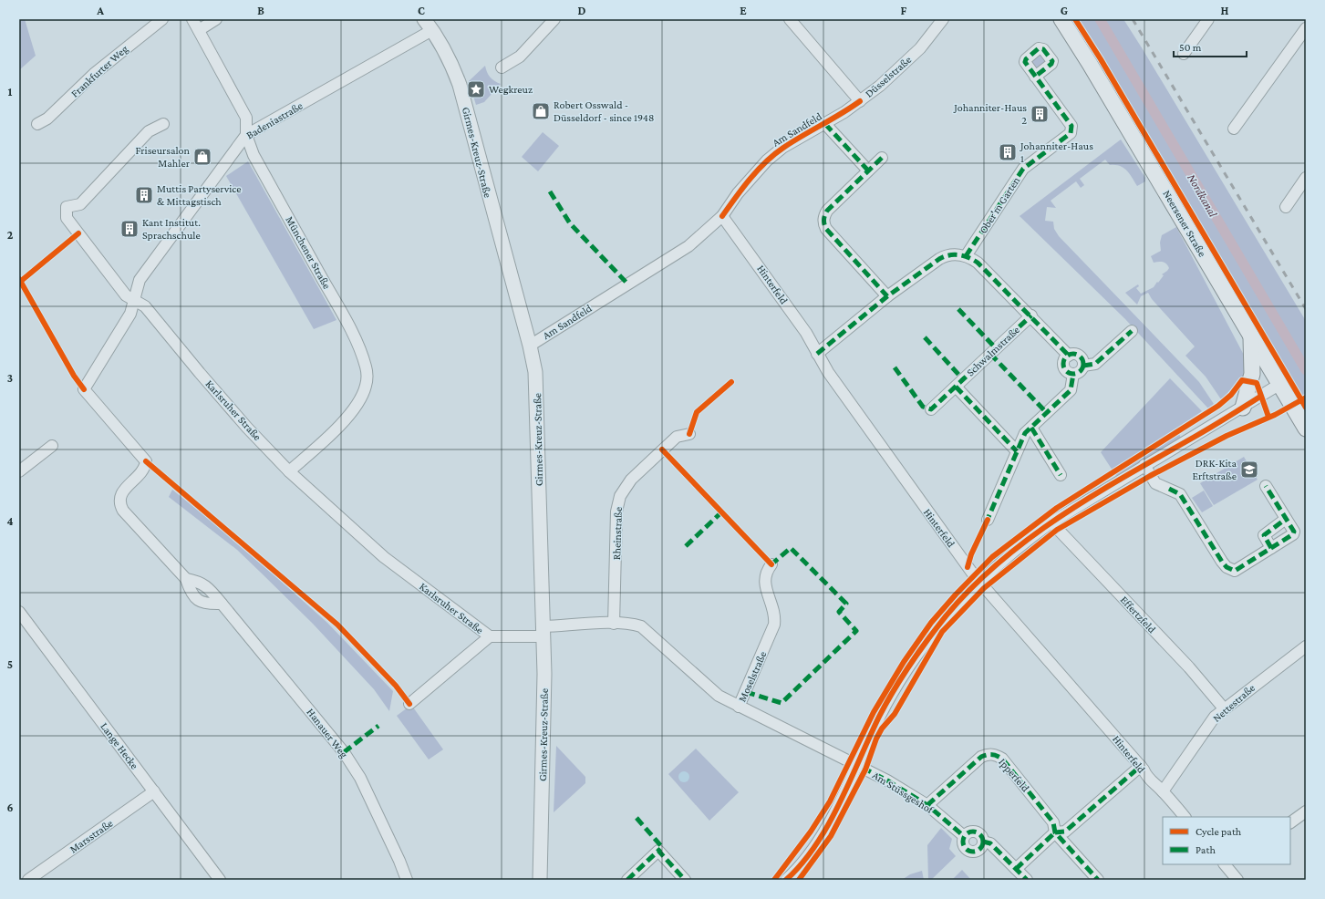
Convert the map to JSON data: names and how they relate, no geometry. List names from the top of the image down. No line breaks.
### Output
{"streets":{"main road":["Neersener Straße"],"street":["Frankfurter Weg","Düsselstraße","Badeniastraße","Am Sandfeld","Girmes-Kreuz-Straße","Ober'm Garten","Münchener Straße","Hinterfeld","Schwalmstraße","Karlsruher Straße","Rheinstraße","Effertzfeld","Moselstraße","Nettestraße","Hanauer Weg","Lange Hecke","Ipperfeld","Am Stüssgeshof","Marsstraße"]},"crossings":[["Düsselstraße","Am Sandfeld"],["Badeniastraße","Girmes-Kreuz-Straße"],["Badeniastraße","Münchener Straße"],["Badeniastraße","Karlsruher Straße"],["Badeniastraße","Hanauer Weg"],["Am Sandfeld","Girmes-Kreuz-Straße"],["Am Sandfeld","Hinterfeld"],["Girmes-Kreuz-Straße","Karlsruher Straße"],["Münchener Straße","Karlsruher Straße"],["Hinterfeld","Nettestraße"],["Effertzfeld","Nettestraße"],["Moselstraße","Am Stüssgeshof"],["Lange Hecke","Marsstraße"],["Ipperfeld","Am Stüssgeshof"]],"water":["Nordkanal"],"places":{"place":["Wegkreuz"],"shop":["Robert Osswald - Düsseldorf - since 1948","Friseursalon Mahler"],"building":["Johanniter-Haus 2","Johanniter-Haus 1","Muttis Partyservice & Mittagstisch","Kant Institut. Sprachschule"],"school or university":["DRK-Kita Erftstraße"]},"legend":["Cycle path","Path"],"scale_bar":"50 m","grid":{"columns":["A","B","C","D","E","F","G","H"],"rows":["1","2","3","4","5","6"]}}
